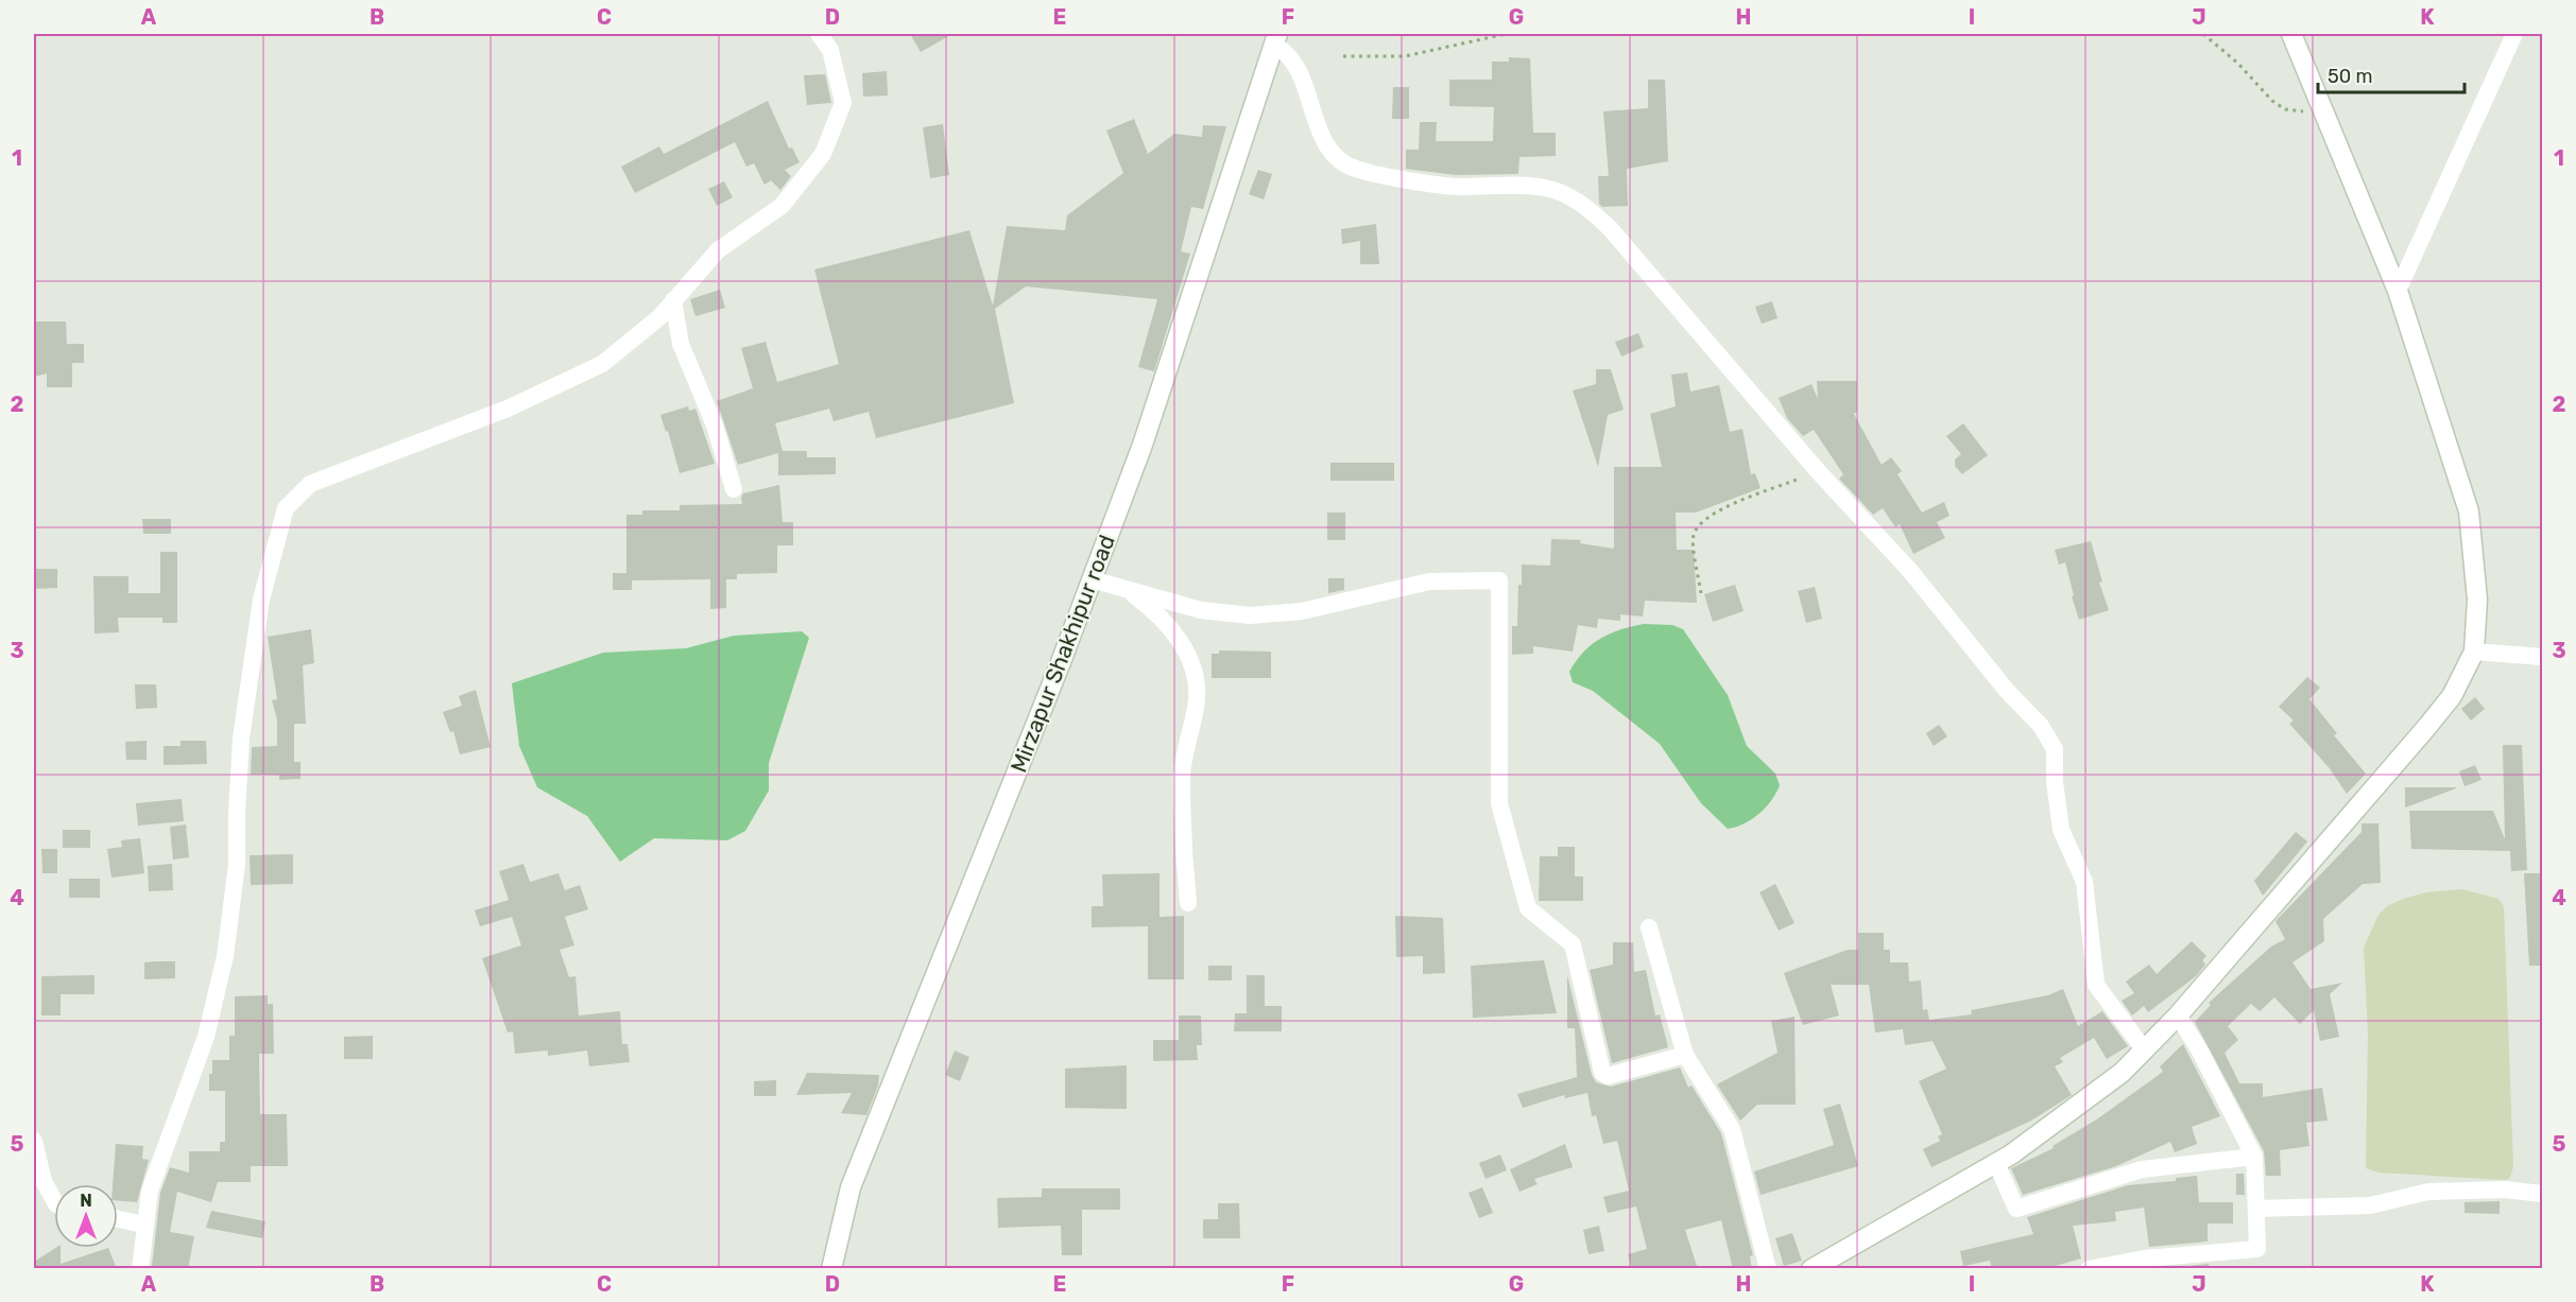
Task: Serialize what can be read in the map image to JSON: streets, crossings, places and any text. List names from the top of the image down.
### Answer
{
  "streets": {
    "street": ["Mirzapur Shakhipur road"]
  },
  "scale_bar": "50 m",
  "north": "top",
  "grid": {
    "columns": [
      "A",
      "B",
      "C",
      "D",
      "E",
      "F",
      "G",
      "H",
      "I",
      "J",
      "K"
    ],
    "rows": [
      "1",
      "2",
      "3",
      "4",
      "5"
    ]
  }
}
